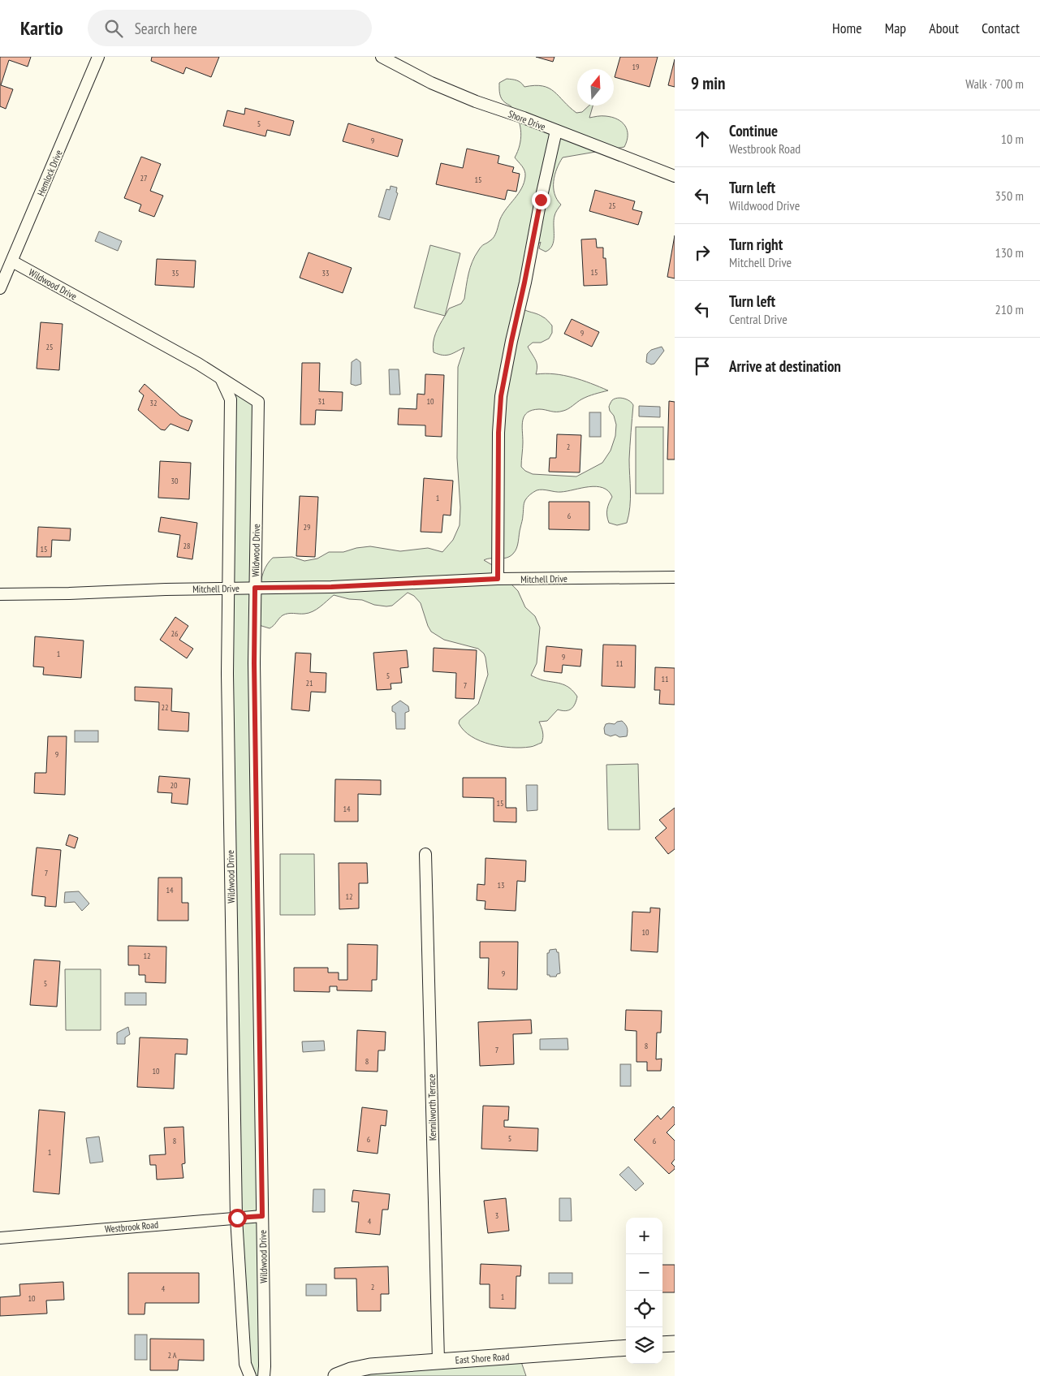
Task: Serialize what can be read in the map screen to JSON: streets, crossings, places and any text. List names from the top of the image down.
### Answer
{
  "streets": {
    "main road": ["East Shore Road"],
    "street": [
      "Shore Drive",
      "Hemlock Drive",
      "Wildwood Drive",
      "Mitchell Drive",
      "Kennilworth Terrace",
      "Westbrook Road"
    ]
  },
  "crossings": [
    ["Hemlock Drive", "Wildwood Drive"],
    ["Wildwood Drive", "Mitchell Drive"],
    ["Wildwood Drive", "Westbrook Road"],
    ["Kennilworth Terrace", "East Shore Road"]
  ],
  "house_numbers": [
    "19",
    "5",
    "9",
    "27",
    "15",
    "25",
    "15",
    "35",
    "33",
    "9",
    "25",
    "31",
    "10",
    "32",
    "2",
    "30",
    "1",
    "6",
    "29",
    "28",
    "15",
    "26",
    "1",
    "9",
    "11",
    "5",
    "11",
    "21",
    "7",
    "22",
    "9",
    "20",
    "15",
    "14",
    "7",
    "13",
    "14",
    "12",
    "10",
    "12",
    "9",
    "5",
    "8",
    "7",
    "8",
    "10",
    "5",
    "6",
    "8",
    "6",
    "1",
    "3",
    "4",
    "2",
    "4",
    "1",
    "10",
    "2 A"
  ],
  "north": "top",
  "page": {
    "header": "Kartio",
    "search": "Search here",
    "nav": [
      "Home",
      "Map",
      "About",
      "Contact"
    ],
    "heading": ["9 min", "Walk · 700 m"],
    "list": [
      ["Continue", "Westbrook Road", "10 m"],
      ["Turn left", "Wildwood Drive", "350 m"],
      ["Turn right", "Mitchell Drive", "130 m"],
      ["Turn left", "Central Drive", "210 m"],
      "Arrive at destination"
    ],
    "map_buttons": ["+", "−"]
  }
}
